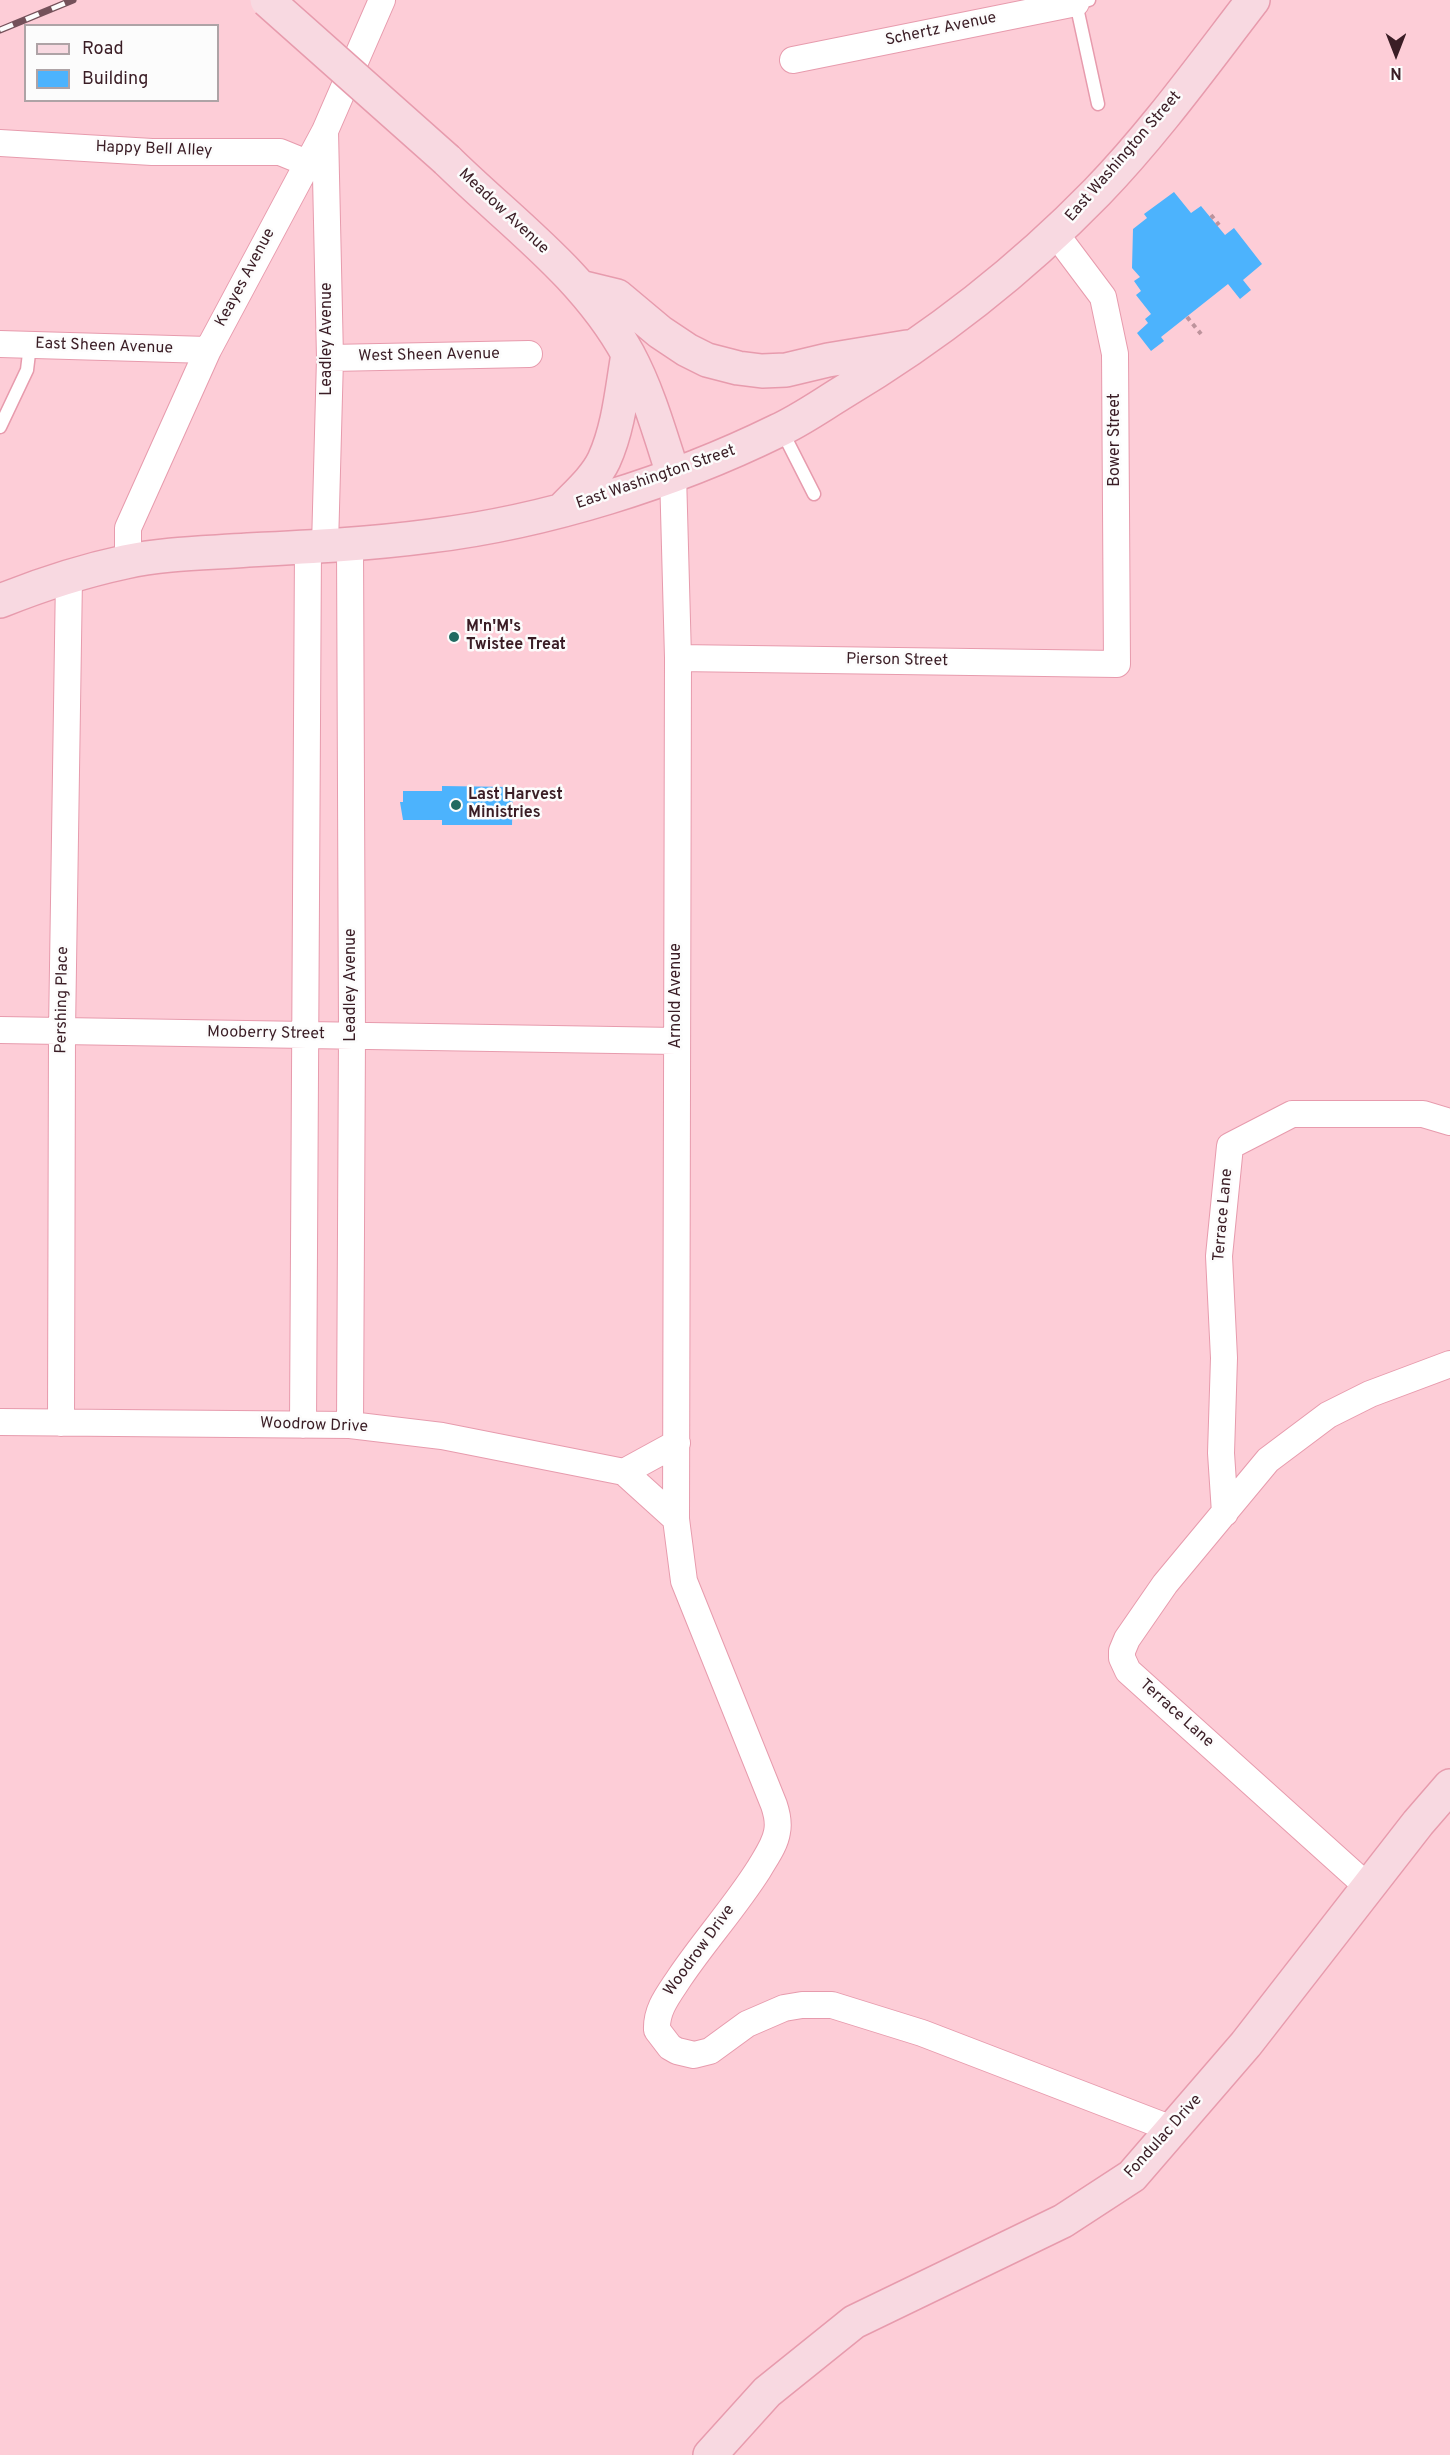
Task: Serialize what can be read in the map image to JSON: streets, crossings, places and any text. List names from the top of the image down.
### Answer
{
  "streets": {
    "main road": ["East Washington Street", "Meadow Avenue", "Fondulac Drive"],
    "street": [
      "Schertz Avenue",
      "Happy Bell Alley",
      "Keayes Avenue",
      "Leadley Avenue",
      "East Sheen Avenue",
      "West Sheen Avenue",
      "Bower Street",
      "Pierson Street",
      "Arnold Avenue",
      "Pershing Place",
      "Mooberry Street",
      "Terrace Lane",
      "Woodrow Drive"
    ]
  },
  "crossings": [
    ["Happy Bell Alley", "Keayes Avenue"],
    ["East Washington Street", "Meadow Avenue"],
    ["East Washington Street", "Keayes Avenue"],
    ["East Washington Street", "Leadley Avenue"],
    ["East Washington Street", "Bower Street"],
    ["East Washington Street", "Arnold Avenue"],
    ["East Washington Street", "Pershing Place"],
    ["Meadow Avenue", "Arnold Avenue"],
    ["Keayes Avenue", "Leadley Avenue"],
    ["Keayes Avenue", "East Sheen Avenue"],
    ["Leadley Avenue", "West Sheen Avenue"],
    ["Leadley Avenue", "Mooberry Street"],
    ["Leadley Avenue", "Woodrow Drive"],
    ["Bower Street", "Pierson Street"],
    ["Pierson Street", "Arnold Avenue"],
    ["Arnold Avenue", "Mooberry Street"],
    ["Arnold Avenue", "Woodrow Drive"],
    ["Pershing Place", "Mooberry Street"],
    ["Pershing Place", "Woodrow Drive"],
    ["Terrace Lane", "Fondulac Drive"],
    ["Woodrow Drive", "Fondulac Drive"]
  ],
  "places": ["M'n'M's Twistee Treat", "Last Harvest Ministries"],
  "legend": ["Road", "Building"],
  "north": "bottom"
}
